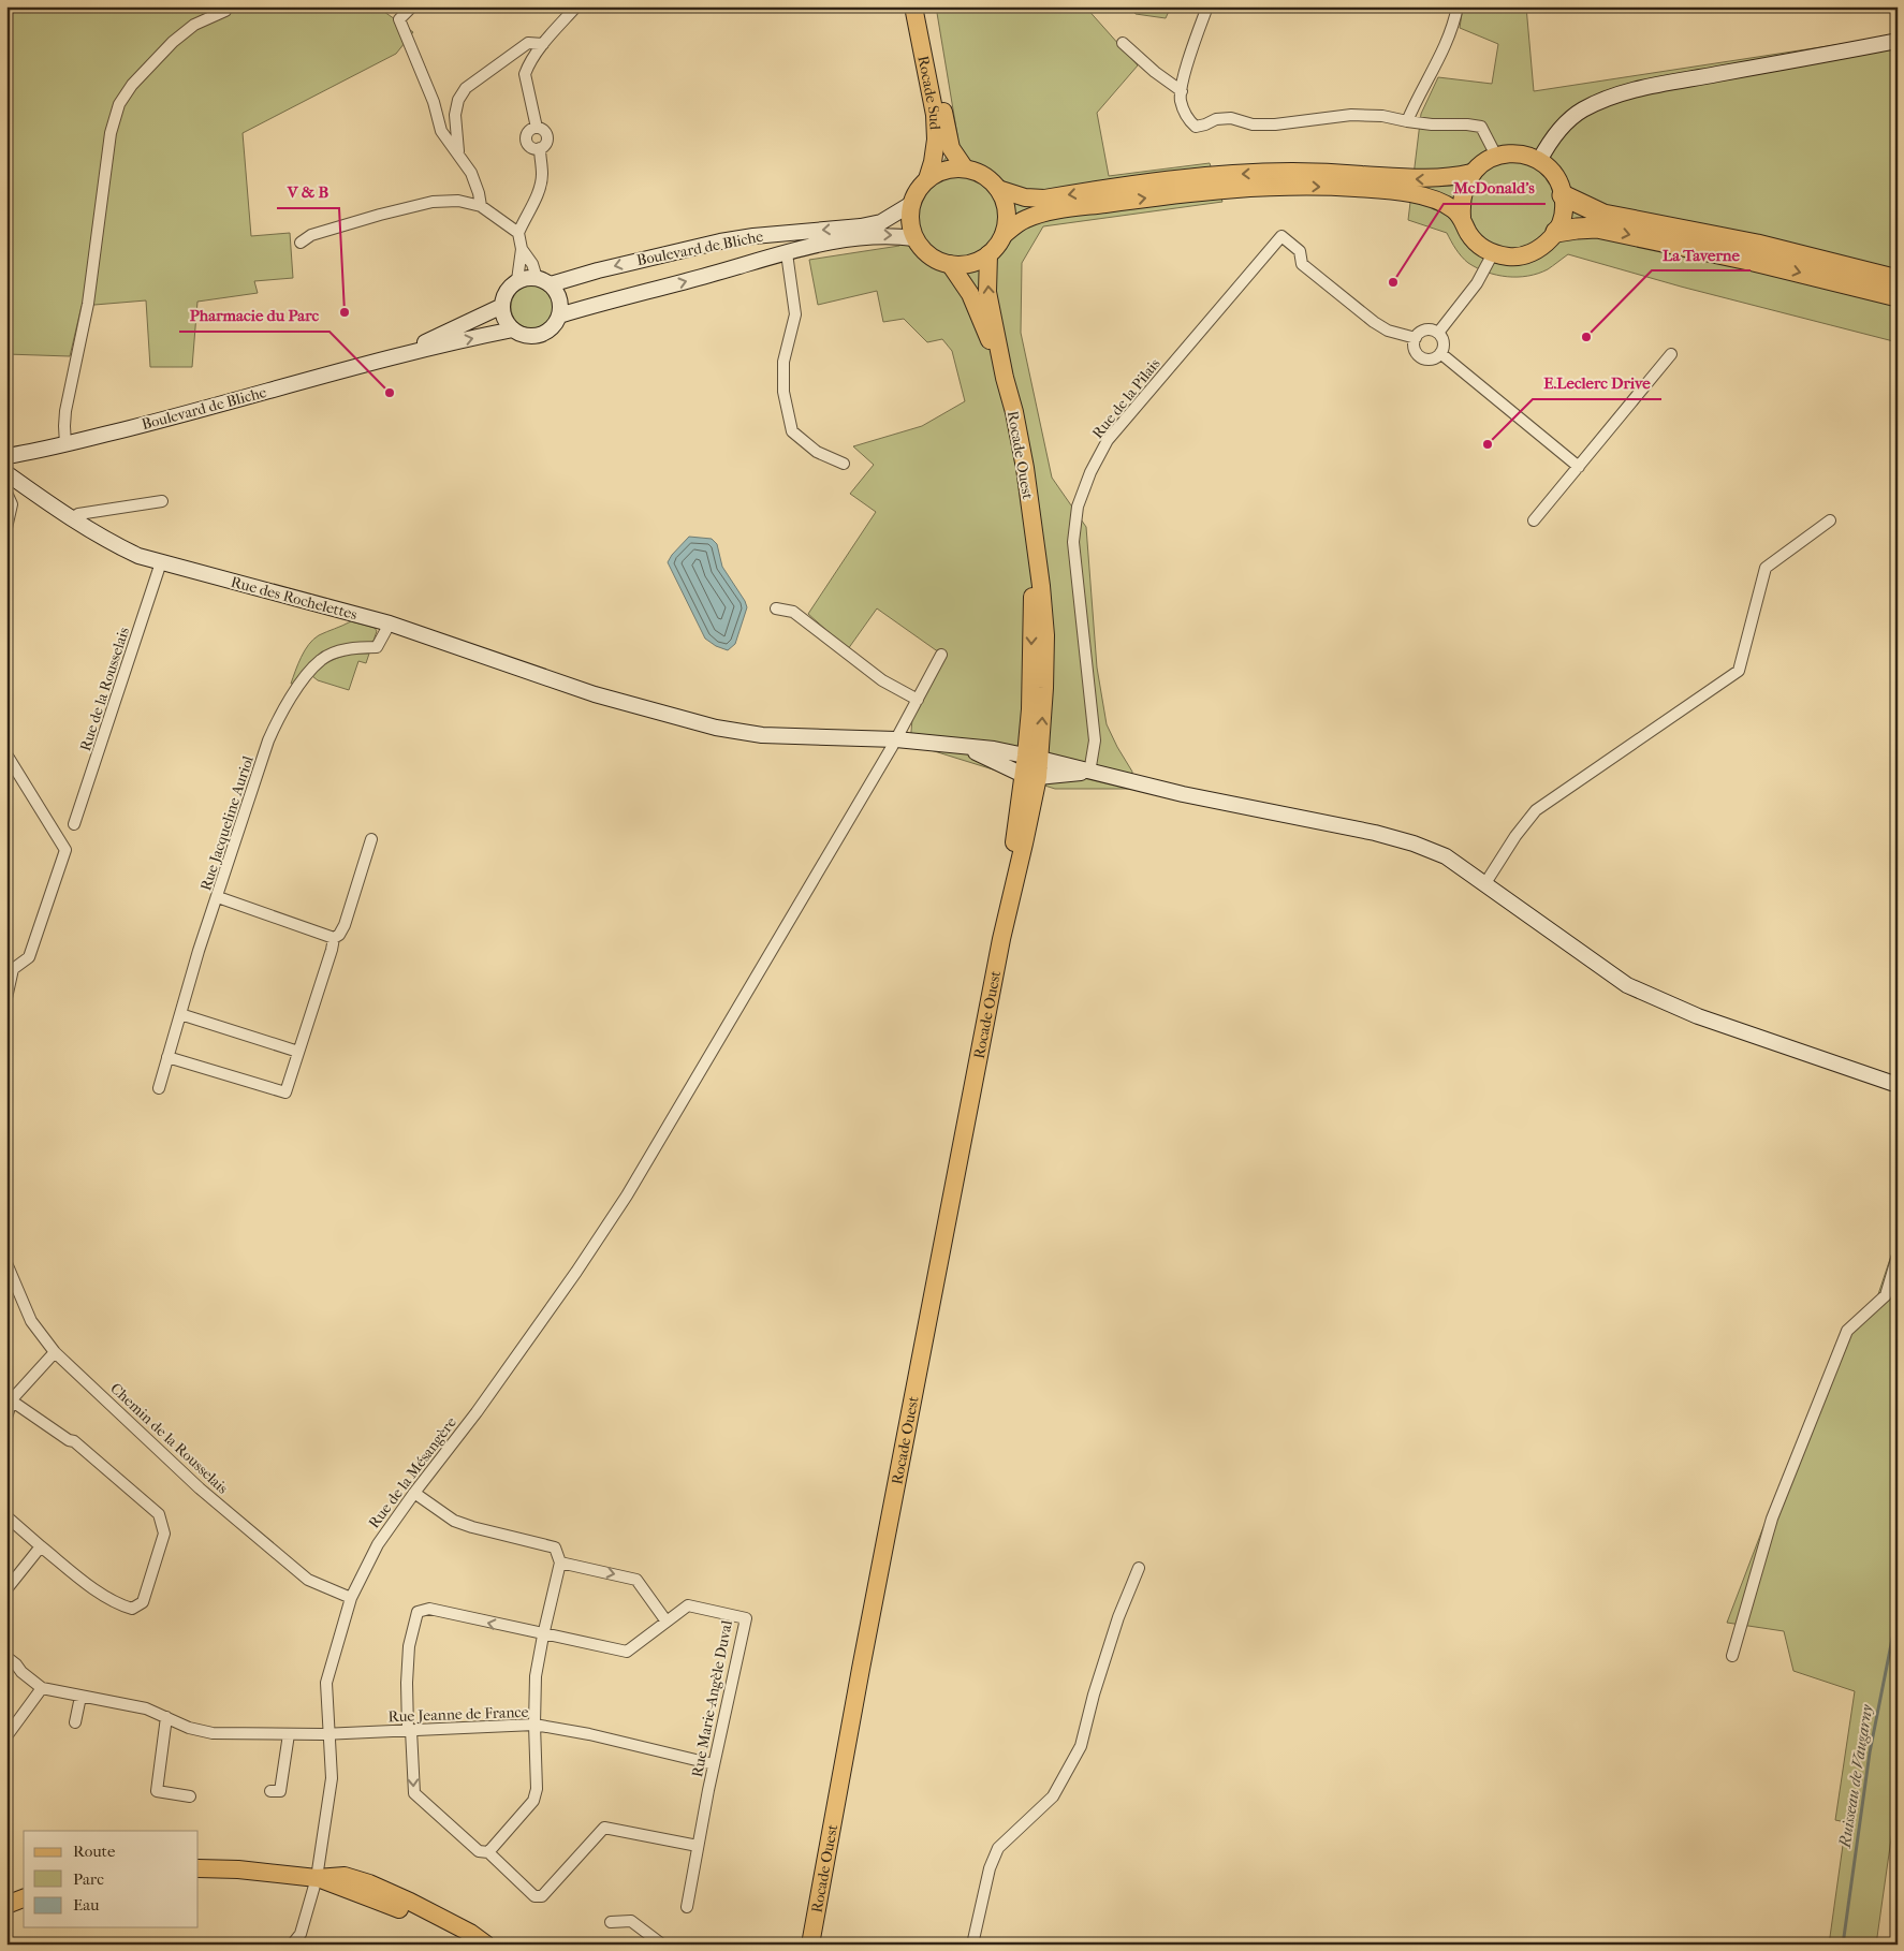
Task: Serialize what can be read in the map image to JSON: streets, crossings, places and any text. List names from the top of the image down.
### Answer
{
  "streets": {
    "main road": ["Rocade Sud", "Rocade Ouest"],
    "street": [
      "Boulevard de Bliche",
      "Rue de la Pilais",
      "Rue des Rochelettes",
      "Rue de la Rousselais",
      "Rue Jacqueline Auriol",
      "Chemin de la Rousselais",
      "Rue de la Mésangère",
      "Rue Marie-Angèle Duval",
      "Rue Jeanne de France"
    ]
  },
  "crossings": [
    ["Rocade Sud", "Boulevard de Bliche"],
    ["Rocade Sud", "Rocade Ouest"],
    ["Boulevard de Bliche", "Rocade Ouest"],
    ["Rue de la Pilais", "Rue des Rochelettes"],
    ["Rocade Ouest", "Rue des Rochelettes"],
    ["Rue des Rochelettes", "Rue de la Rousselais"],
    ["Rue des Rochelettes", "Rue Jacqueline Auriol"],
    ["Rue des Rochelettes", "Rue de la Mésangère"],
    ["Chemin de la Rousselais", "Rue de la Mésangère"],
    ["Rue de la Mésangère", "Rue Jeanne de France"],
    ["Rue Marie-Angèle Duval", "Rue Jeanne de France"]
  ],
  "water": ["Ruisseau de Vaugarny"],
  "places": [
    "McDonald's",
    "V & B",
    "La Taverne",
    "Pharmacie du Parc",
    "E.Leclerc Drive"
  ],
  "legend": ["Route", "Parc", "Eau"]
}
